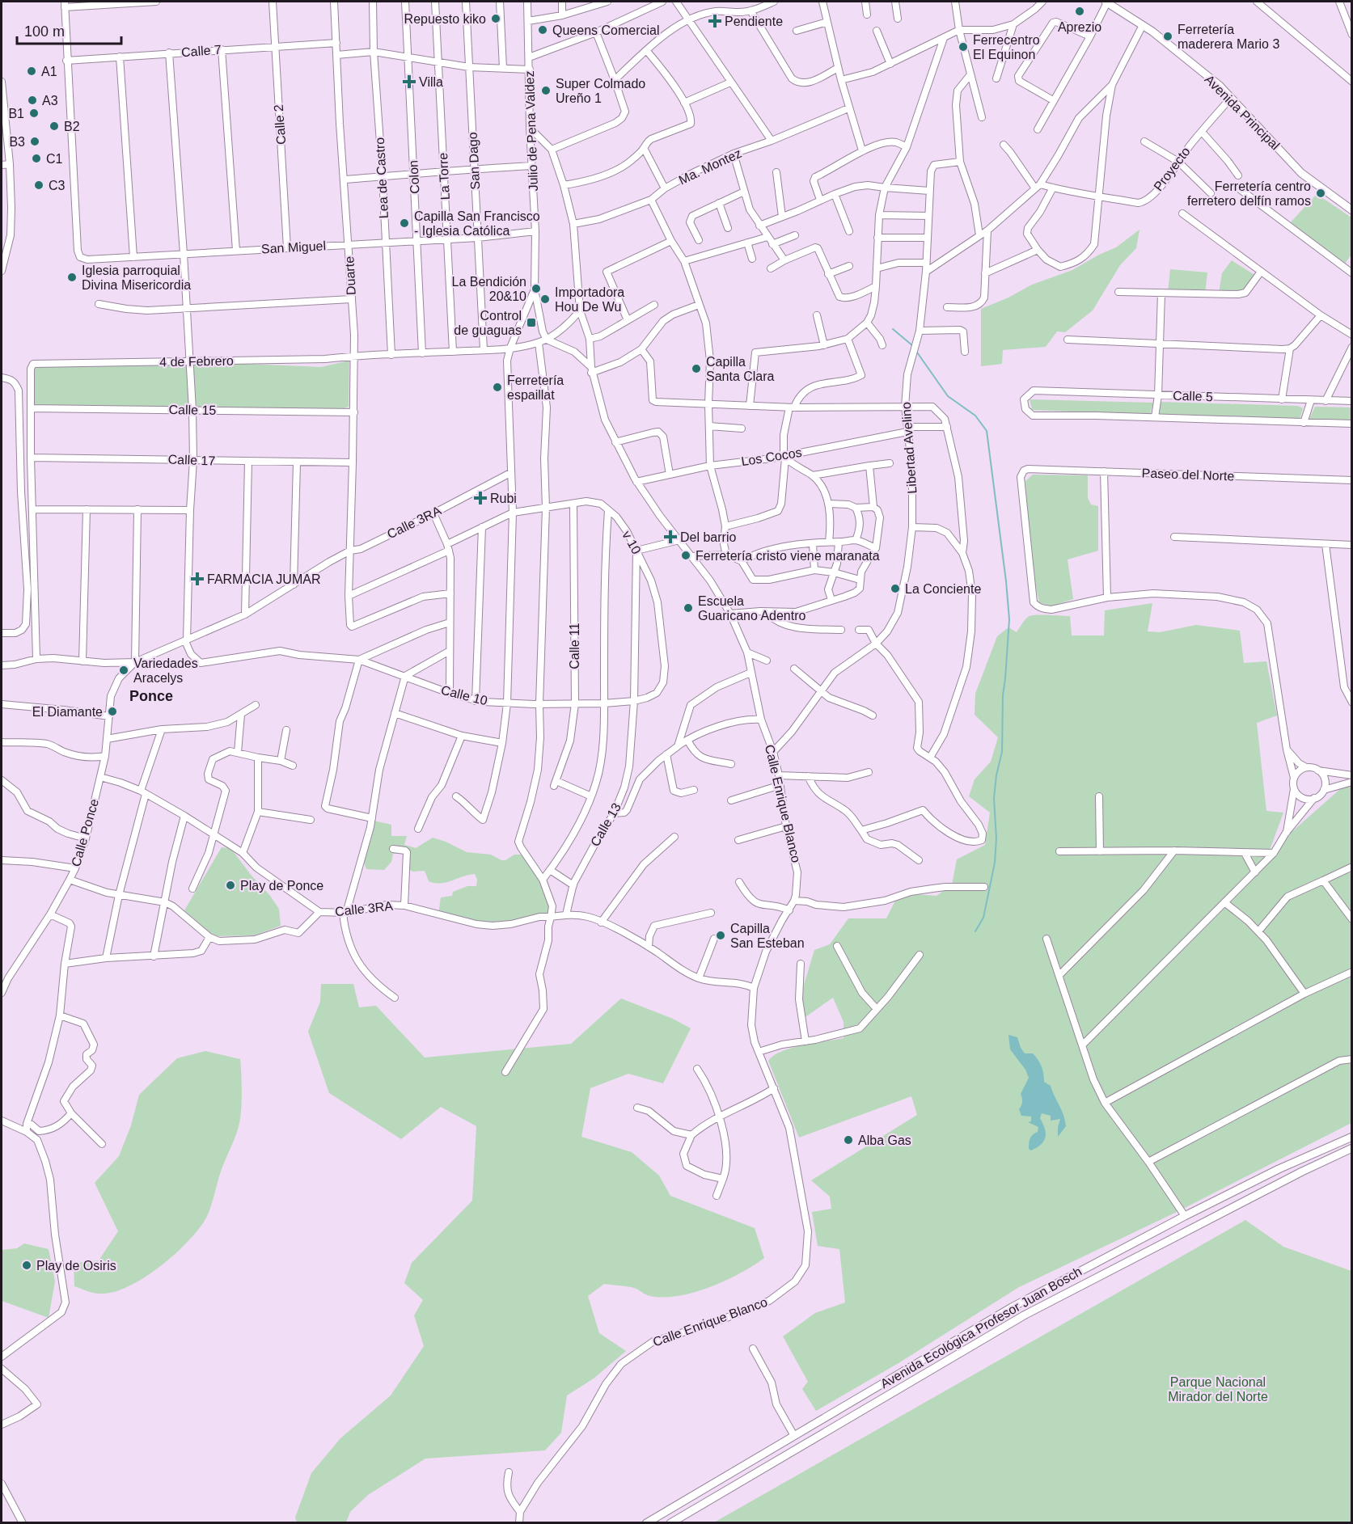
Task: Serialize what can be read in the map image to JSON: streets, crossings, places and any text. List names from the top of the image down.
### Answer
{
  "streets": {
    "street": [
      "Calle 7",
      "Avenida Principal",
      "Calle 2",
      "Julio de Pena Valdez",
      "San Dago",
      "Ma. Montez",
      "Proyecto",
      "La Torre",
      "Colon",
      "Lea de Castro",
      "San Miguel",
      "Duarte",
      "4 de Febrero",
      "Calle 5",
      "Calle 15",
      "Libertad Avelino",
      "Los Cocos",
      "Calle 17",
      "Paseo del Norte",
      "Calle 3RA",
      "v 10",
      "Calle 11",
      "Calle 10",
      "Calle Enrique Blanco",
      "Calle 13",
      "Calle Ponce",
      "Avenida Ecológica Profesor Juan Bosch"
    ]
  },
  "crossings": [
    ["Calle 7", "Calle 2"],
    ["Calle 7", "San Miguel"],
    ["Calle 7", "Duarte"],
    ["Avenida Principal", "Proyecto"],
    ["Calle 2", "San Miguel"],
    ["Julio de Pena Valdez", "San Miguel"],
    ["Julio de Pena Valdez", "4 de Febrero"],
    ["Julio de Pena Valdez", "Calle 3RA"],
    ["Julio de Pena Valdez", "v 10"],
    ["Julio de Pena Valdez", "Calle 10"],
    ["San Dago", "San Miguel"],
    ["San Dago", "4 de Febrero"],
    ["Ma. Montez", "Calle Enrique Blanco"],
    ["La Torre", "San Miguel"],
    ["La Torre", "4 de Febrero"],
    ["Colon", "San Miguel"],
    ["Colon", "4 de Febrero"],
    ["Lea de Castro", "San Miguel"],
    ["Lea de Castro", "4 de Febrero"],
    ["San Miguel", "Duarte"],
    ["Duarte", "4 de Febrero"],
    ["Duarte", "Calle 15"],
    ["Duarte", "Calle 17"],
    ["Duarte", "Calle 3RA"],
    ["Duarte", "v 10"],
    ["4 de Febrero", "Calle 15"],
    ["4 de Febrero", "Calle Enrique Blanco"],
    ["Libertad Avelino", "Los Cocos"],
    ["Libertad Avelino", "Calle Enrique Blanco"],
    ["Los Cocos", "Calle Enrique Blanco"],
    ["Calle 3RA", "Calle Enrique Blanco"],
    ["Calle 3RA", "Calle 13"],
    ["Calle 3RA", "Calle Ponce"],
    ["v 10", "Calle 11"],
    ["v 10", "Calle 10"],
    ["v 10", "Calle 13"],
    ["Calle 11", "Calle 10"]
  ],
  "districts": ["Ponce"],
  "parks": ["Parque Nacional Mirador del Norte"],
  "places": {
    "other": [
      "Aprezio",
      "Repuesto kiko",
      "Queens Comercial",
      "Ferretería maderera Mario 3",
      "Ferrecentro El Equinon",
      "A1",
      "Super Colmado Ureño 1",
      "A3",
      "B1",
      "B2",
      "B3",
      "C1",
      "C3",
      "Ferretería centro ferretero delfín ramos",
      "Capilla San Francisco - Iglesia Católica",
      "Iglesia parroquial Divina Misericordia",
      "La Bendición 20&10",
      "Importadora Hou De Wu",
      "Capilla Santa Clara",
      "Ferretería espaillat",
      "Ferretería cristo viene maranata",
      "La Conciente",
      "Escuela Guaricano Adentro",
      "Variedades Aracelys",
      "El Diamante",
      "Play de Ponce",
      "Capilla San Esteban",
      "Alba Gas",
      "Play de Osiris"
    ],
    "health": [
      "Pendiente",
      "Villa",
      "Rubi",
      "Del barrio",
      "FARMACIA JUMAR"
    ],
    "transit": ["Control de guaguas"]
  },
  "scale_bar": "100 m"
}
